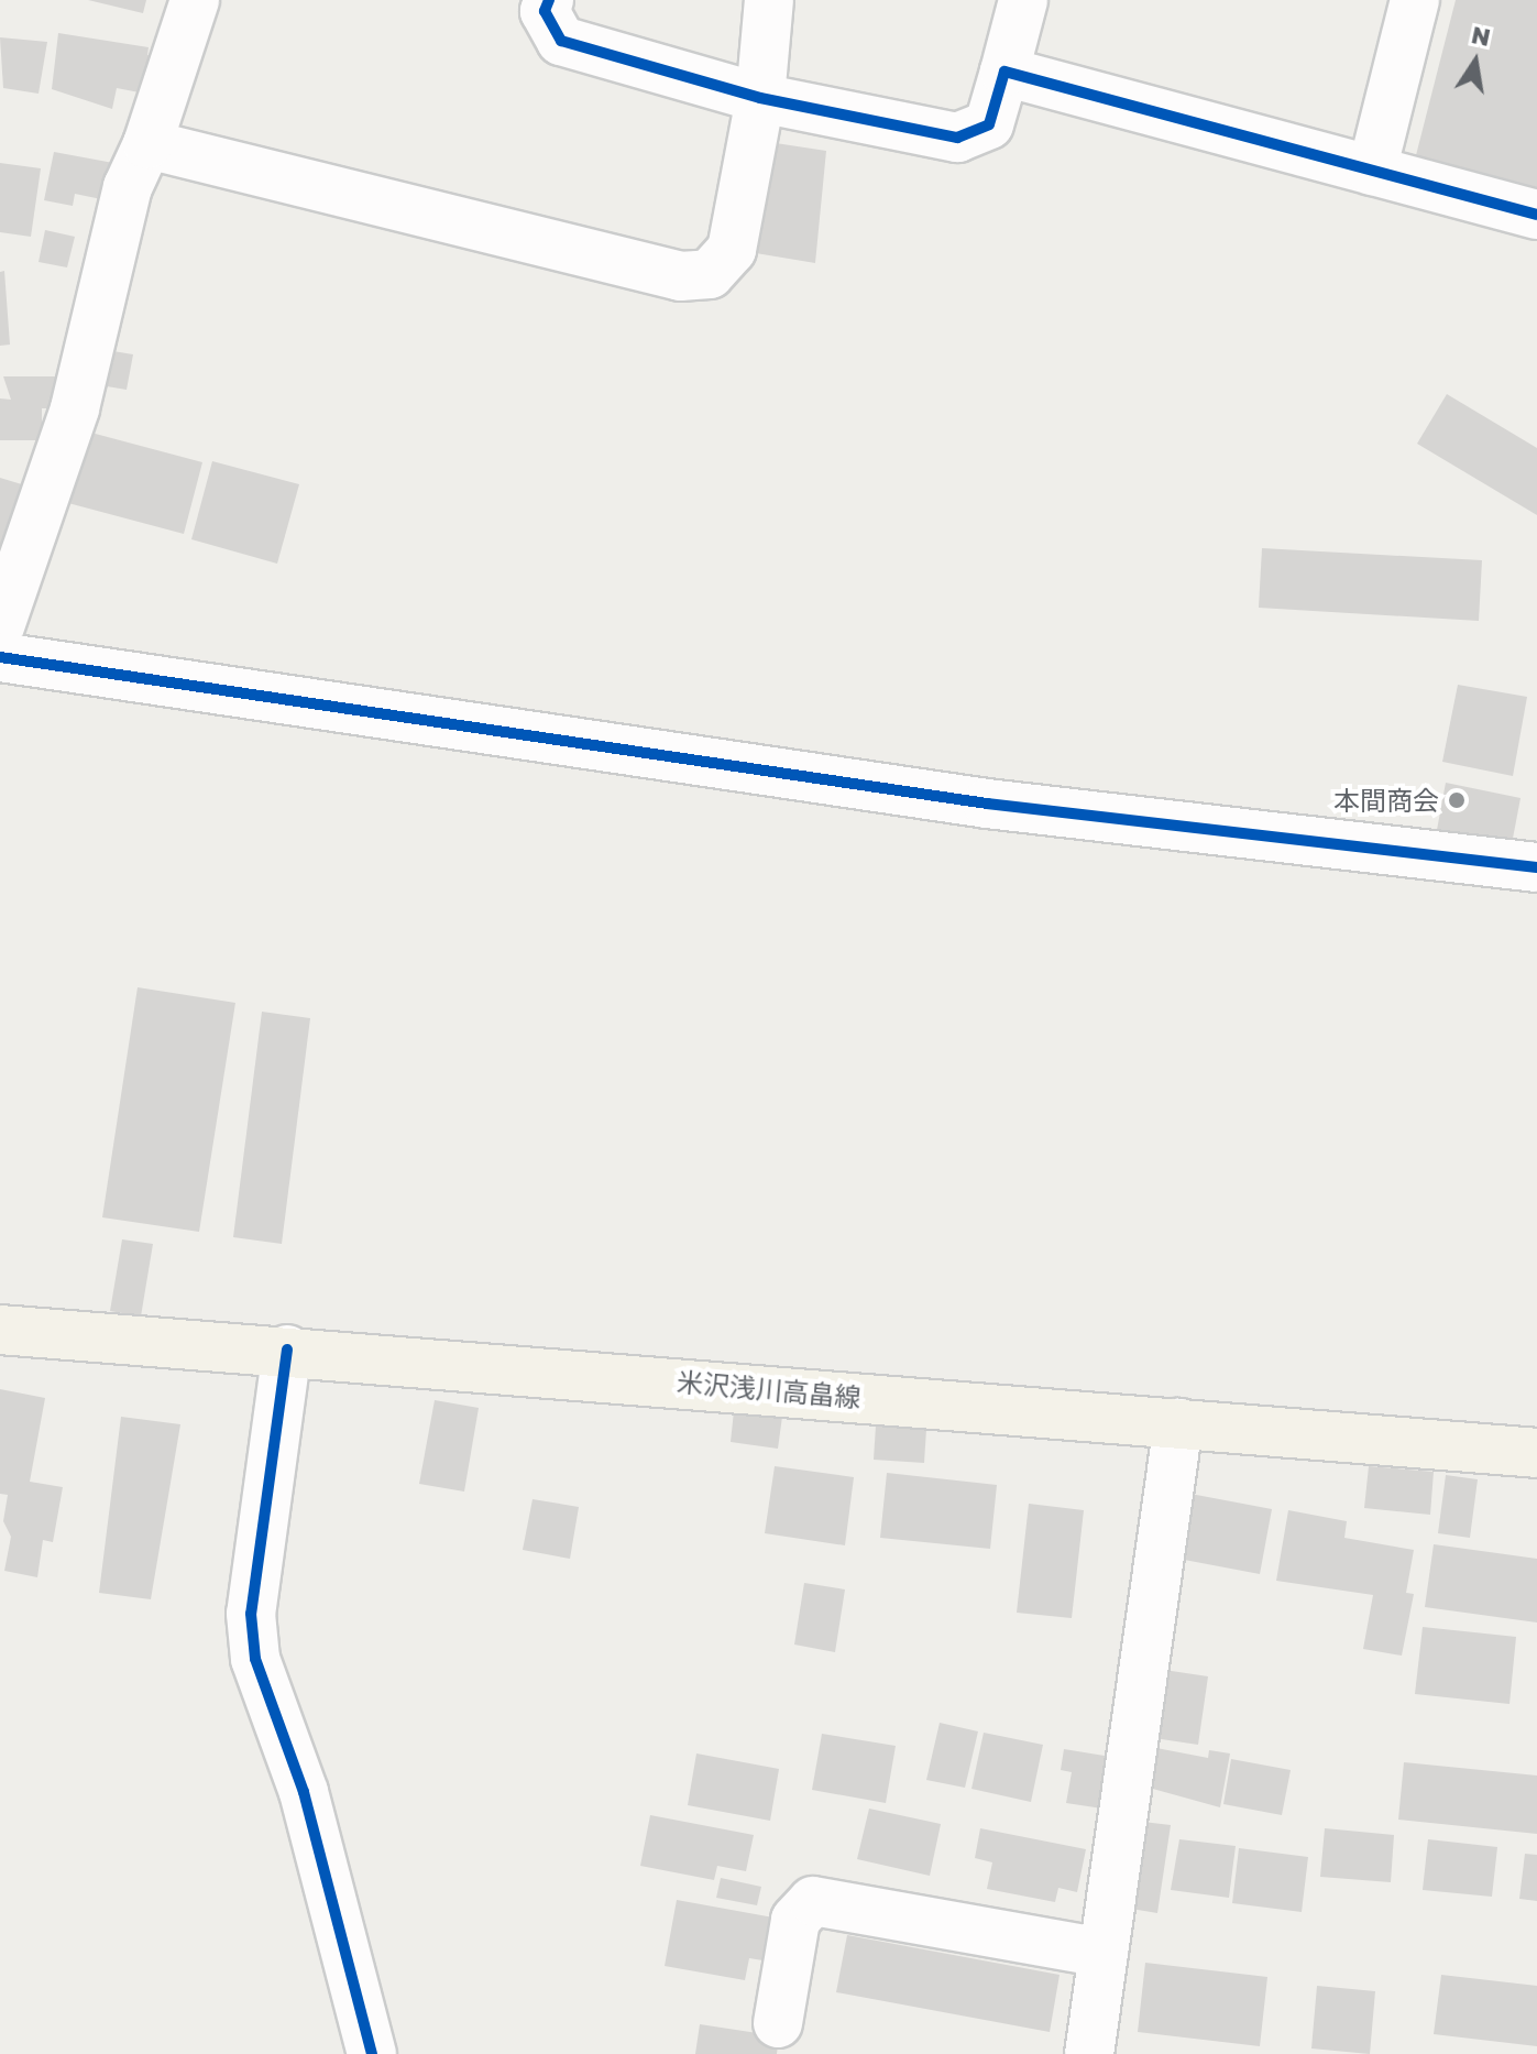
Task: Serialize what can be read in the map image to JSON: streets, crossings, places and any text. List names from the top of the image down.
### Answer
{
  "streets": {
    "main road": ["米沢浅川高畠線"]
  },
  "places": ["本間商会"],
  "north": "top"
}
